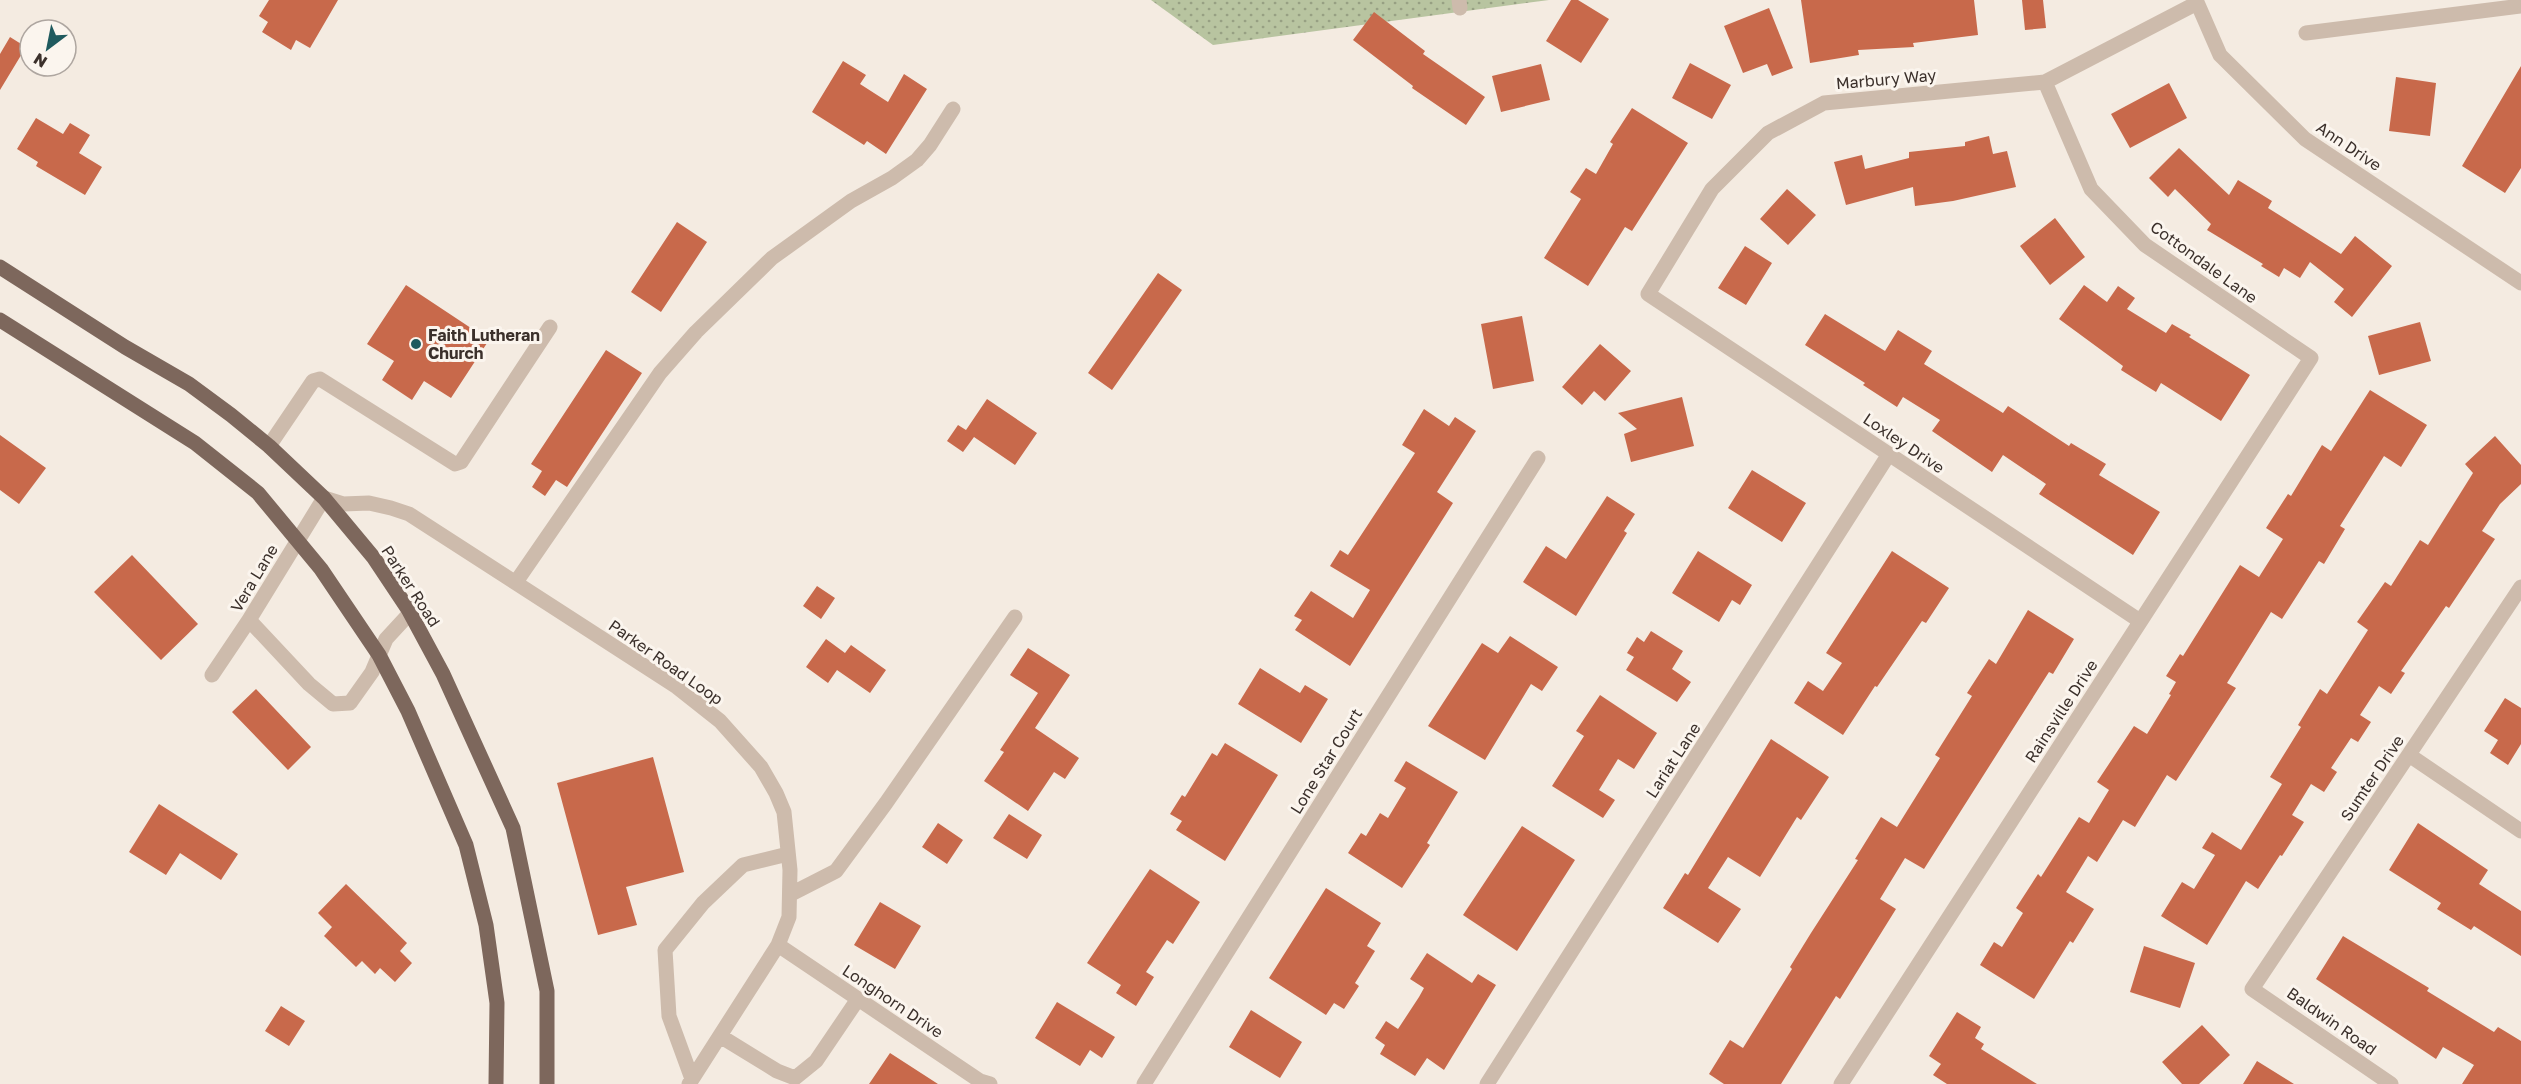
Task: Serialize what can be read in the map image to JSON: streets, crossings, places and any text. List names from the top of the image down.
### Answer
{
  "streets": {
    "main road": ["Parker Road"],
    "street": [
      "Marbury Way",
      "Ann Drive",
      "Cottondale Lane",
      "Loxley Drive",
      "Vera Lane",
      "Parker Road Loop",
      "Rainsville Drive",
      "Lariat Lane",
      "Lone Star Court",
      "Sumter Drive",
      "Longhorn Drive",
      "Baldwin Road"
    ]
  },
  "crossings": [
    ["Marbury Way", "Ann Drive"],
    ["Marbury Way", "Cottondale Lane"],
    ["Marbury Way", "Loxley Drive"],
    ["Cottondale Lane", "Rainsville Drive"],
    ["Loxley Drive", "Rainsville Drive"],
    ["Loxley Drive", "Lariat Lane"],
    ["Vera Lane", "Parker Road"],
    ["Vera Lane", "Parker Road Loop"],
    ["Parker Road", "Parker Road Loop"],
    ["Parker Road Loop", "Longhorn Drive"],
    ["Sumter Drive", "Baldwin Road"]
  ],
  "places": ["Faith Lutheran Church"],
  "north": "bottom left"
}
